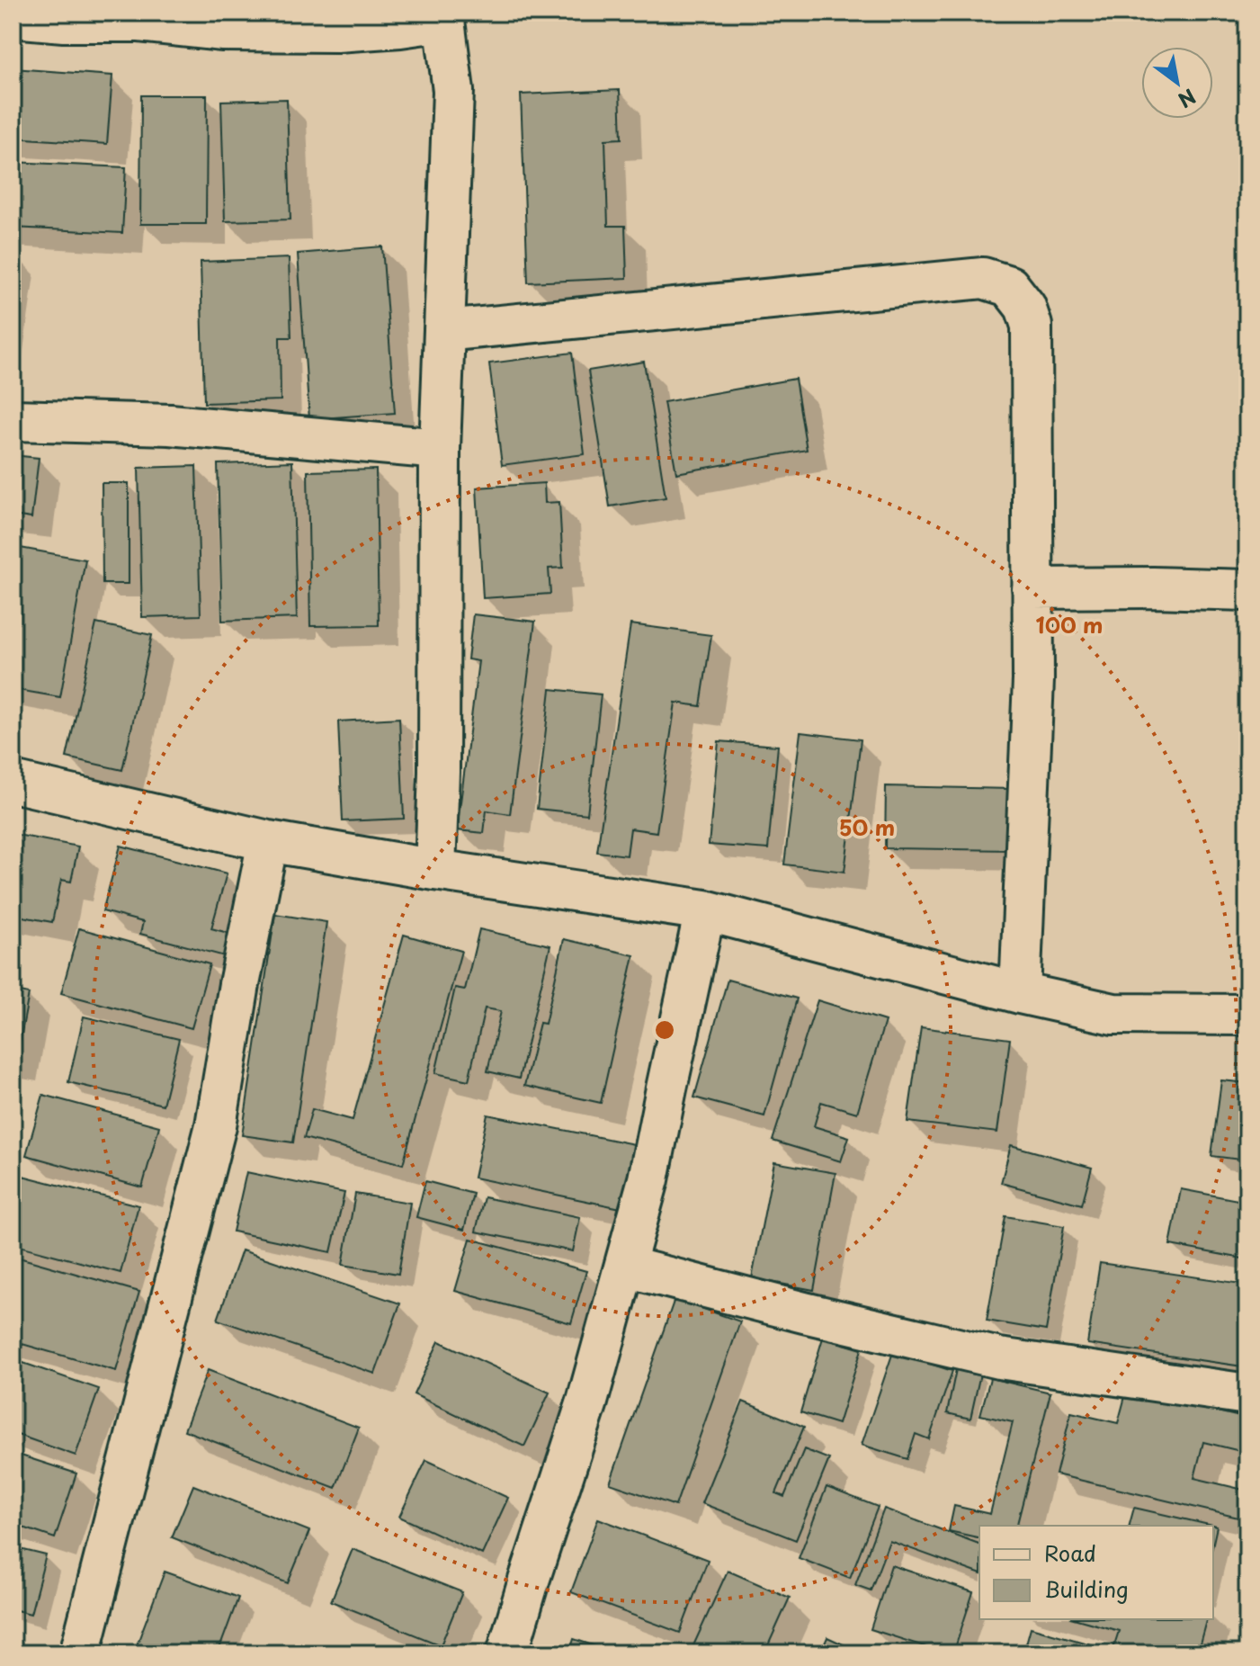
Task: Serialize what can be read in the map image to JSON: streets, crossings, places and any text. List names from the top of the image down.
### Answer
{
  "legend": ["Road", "Building"],
  "north": "bottom right",
  "rings": ["100 m", "50 m"]
}
